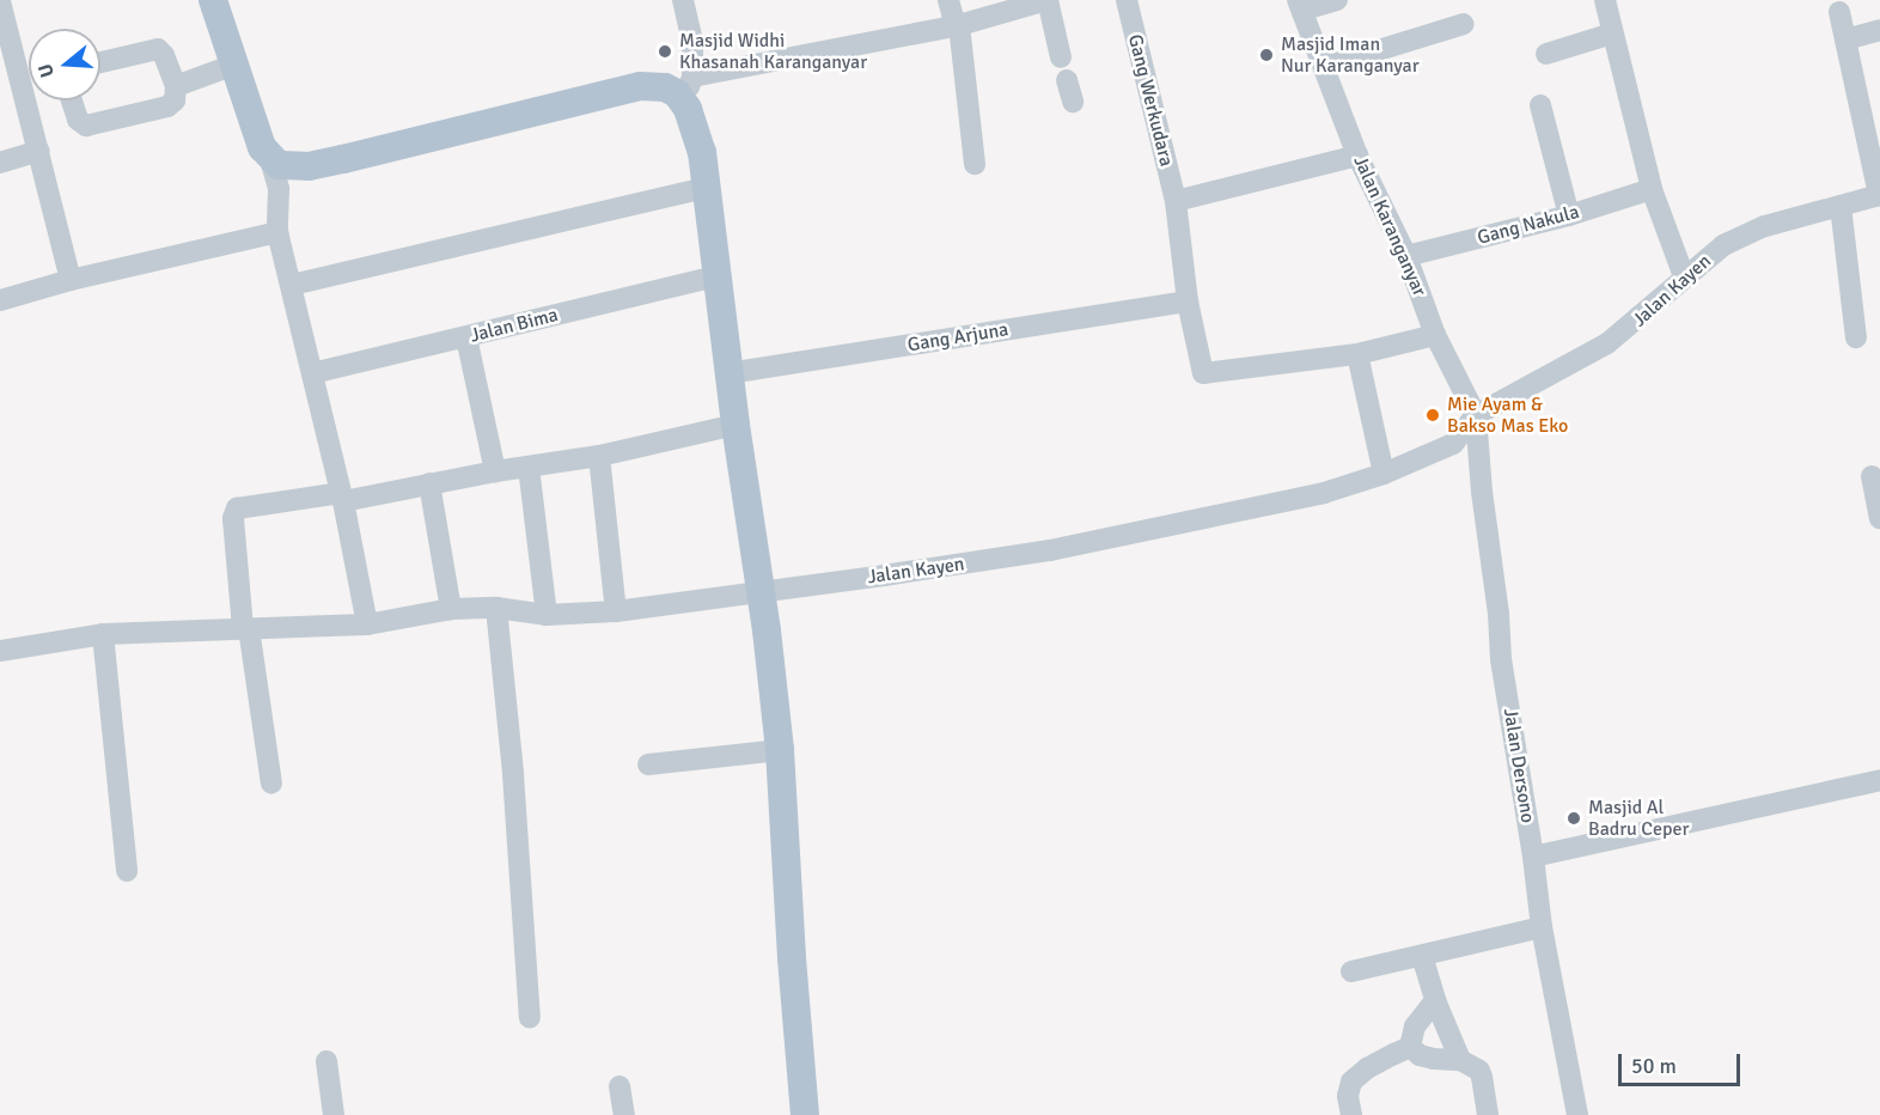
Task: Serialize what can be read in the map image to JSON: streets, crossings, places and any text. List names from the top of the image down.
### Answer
{
  "streets": {
    "street": [
      "Gang Werkudara",
      "Gang Nakula",
      "Jalan Karanganyar",
      "Jalan Kayen",
      "Jalan Bima",
      "Gang Arjuna",
      "Jalan Dersono"
    ]
  },
  "crossings": [
    ["Gang Nakula", "Jalan Karanganyar"],
    ["Jalan Karanganyar", "Jalan Kayen"],
    ["Jalan Karanganyar", "Jalan Dersono"],
    ["Jalan Kayen", "Jalan Dersono"]
  ],
  "places": [
    "Masjid Widhi Khasanah Karanganyar",
    "Masjid Iman Nur Karanganyar",
    "Mie Ayam & Bakso Mas Eko",
    "Masjid Al Badru Ceper"
  ],
  "scale_bar": "50 m",
  "north": "left"
}
